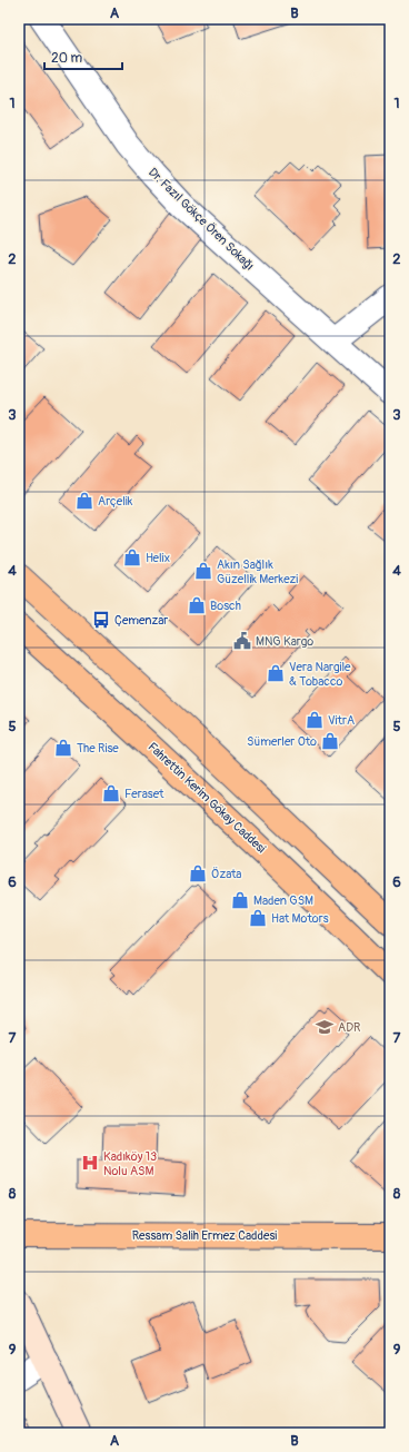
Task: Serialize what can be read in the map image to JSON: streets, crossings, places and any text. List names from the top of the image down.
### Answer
{
  "streets": {
    "main road": ["Fahrettin Kerim Gökay Caddesi", "Ressam Salih Ermez Caddesi"],
    "street": ["Dr. Fazıl Gökçe Ören Sokağı"]
  },
  "places": {
    "shop": [
      "Arçelik",
      "Helix",
      "Akın Sağlık Güzellik Merkezi",
      "Bosch",
      "Vera Nargile & Tobacco",
      "VitrA",
      "Sümerler Oto",
      "The Rise",
      "Feraset",
      "Özata",
      "Maden GSM",
      "Hat Motors"
    ],
    "bus stop": ["Çemenzar"],
    "public building": ["MNG Kargo"],
    "school or university": ["ADR"],
    "hospital": ["Kadıköy 13 Nolu ASM"]
  },
  "scale_bar": "20 m",
  "grid": {
    "columns": ["A", "B"],
    "rows": [
      "1",
      "2",
      "3",
      "4",
      "5",
      "6",
      "7",
      "8",
      "9"
    ]
  }
}
